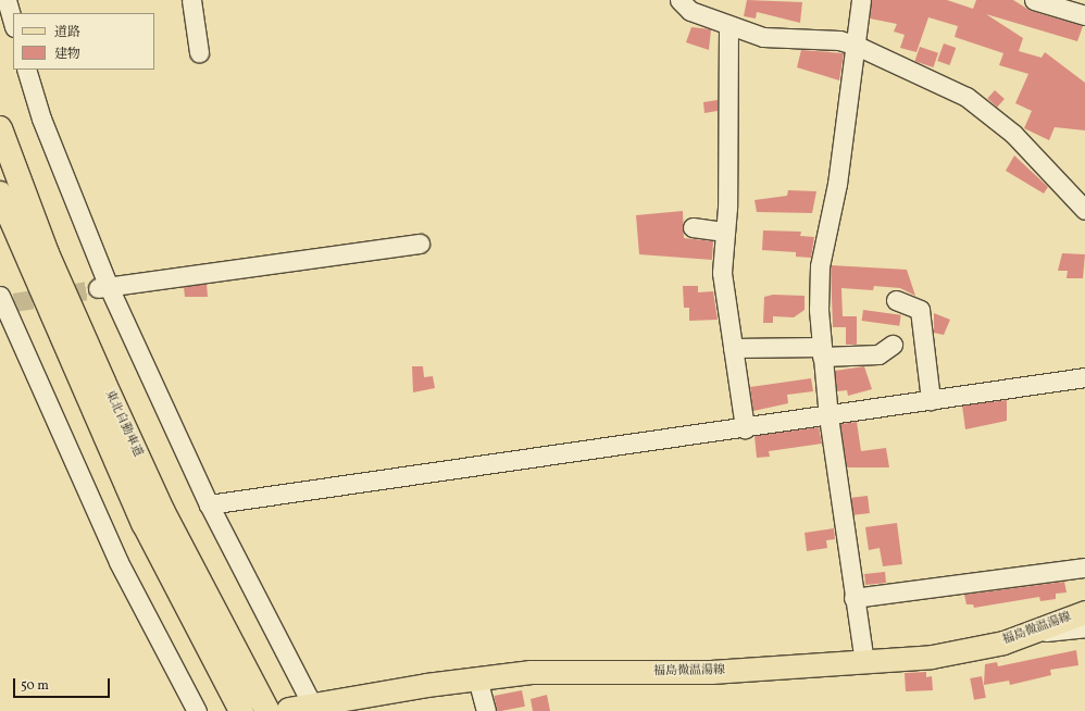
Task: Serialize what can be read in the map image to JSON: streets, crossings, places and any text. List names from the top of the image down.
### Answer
{
  "streets": {
    "highway": ["東北自動車道"],
    "main road": ["福島微温湯線"]
  },
  "crossings": [
    ["東北自動車道", "福島微温湯線"]
  ],
  "legend": ["道路", "建物"],
  "scale_bar": "50 m"
}
